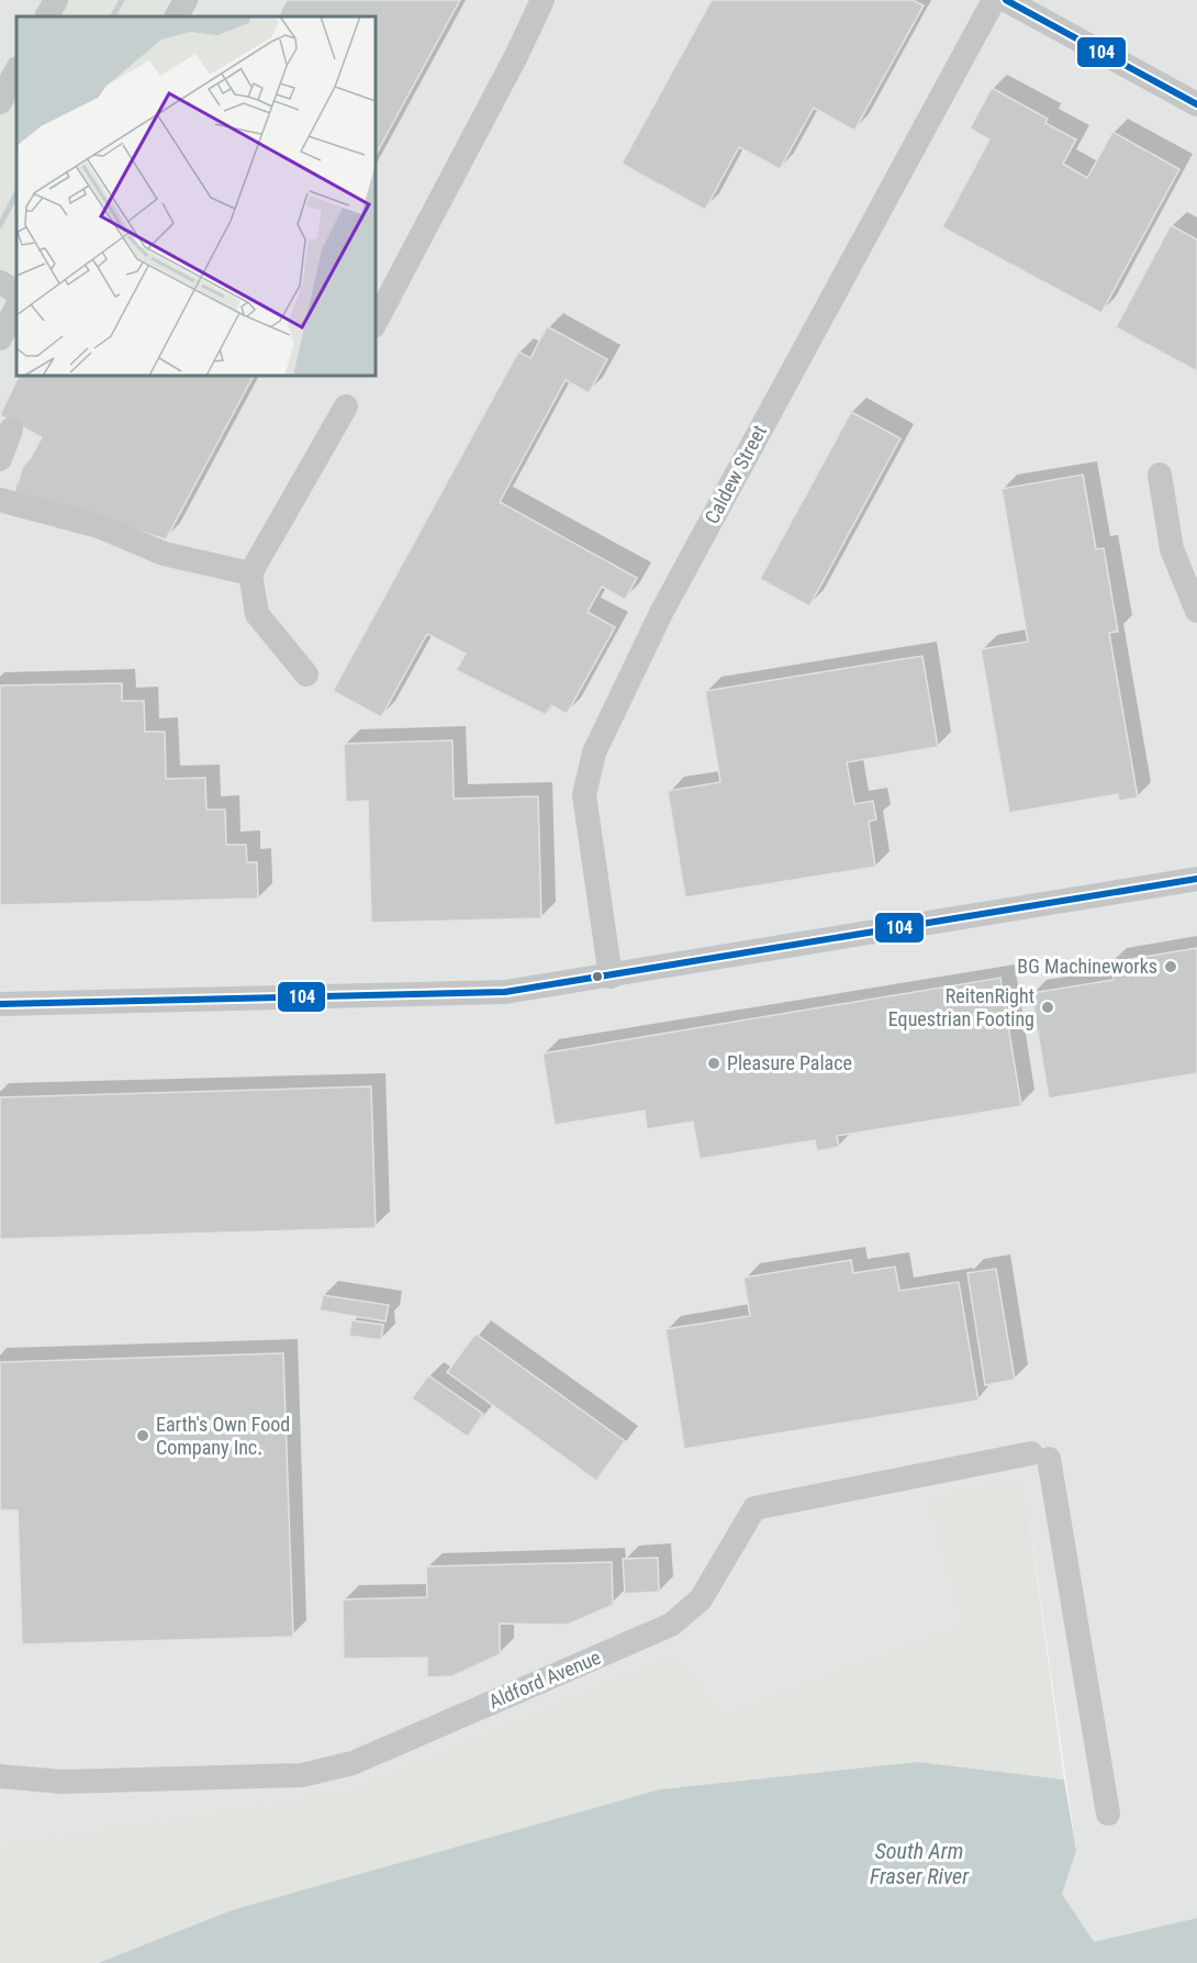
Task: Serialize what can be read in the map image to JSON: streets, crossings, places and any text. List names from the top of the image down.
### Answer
{
  "streets": {
    "street": ["Caldew Street", "Aldford Avenue"]
  },
  "water": ["South Arm Fraser River"],
  "places": [
    "BG Machineworks",
    "ReitenRight Equestrian Footing",
    "Pleasure Palace",
    "Earth's Own Food Company Inc."
  ],
  "lines": ["transit line 104"]
}
